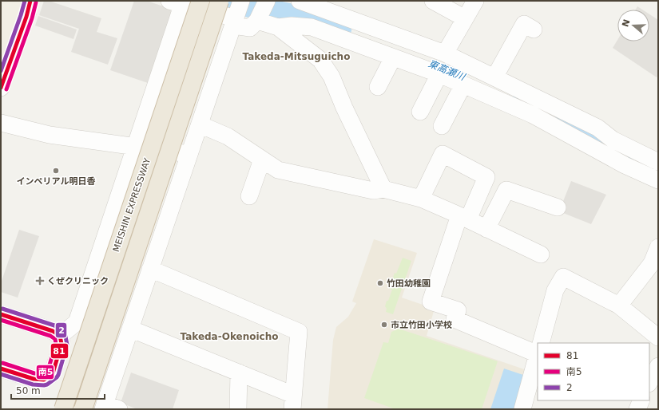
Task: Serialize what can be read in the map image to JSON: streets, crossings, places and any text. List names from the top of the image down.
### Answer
{
  "streets": {
    "highway": ["MEISHIN EXPRESSWAY"]
  },
  "districts": ["Takeda-Mitsuguicho", "Takeda-Okenoicho"],
  "water": ["東高瀬川"],
  "places": {
    "other": ["インペリアル明日香", "竹田幼稚園", "市立竹田小学校"],
    "health": ["くぜクリニック"]
  },
  "lines": ["transit line 81", "transit line 2", "transit line 南5"],
  "legend": ["81", "南5", "2"],
  "scale_bar": "50 m",
  "north": "left"
}
